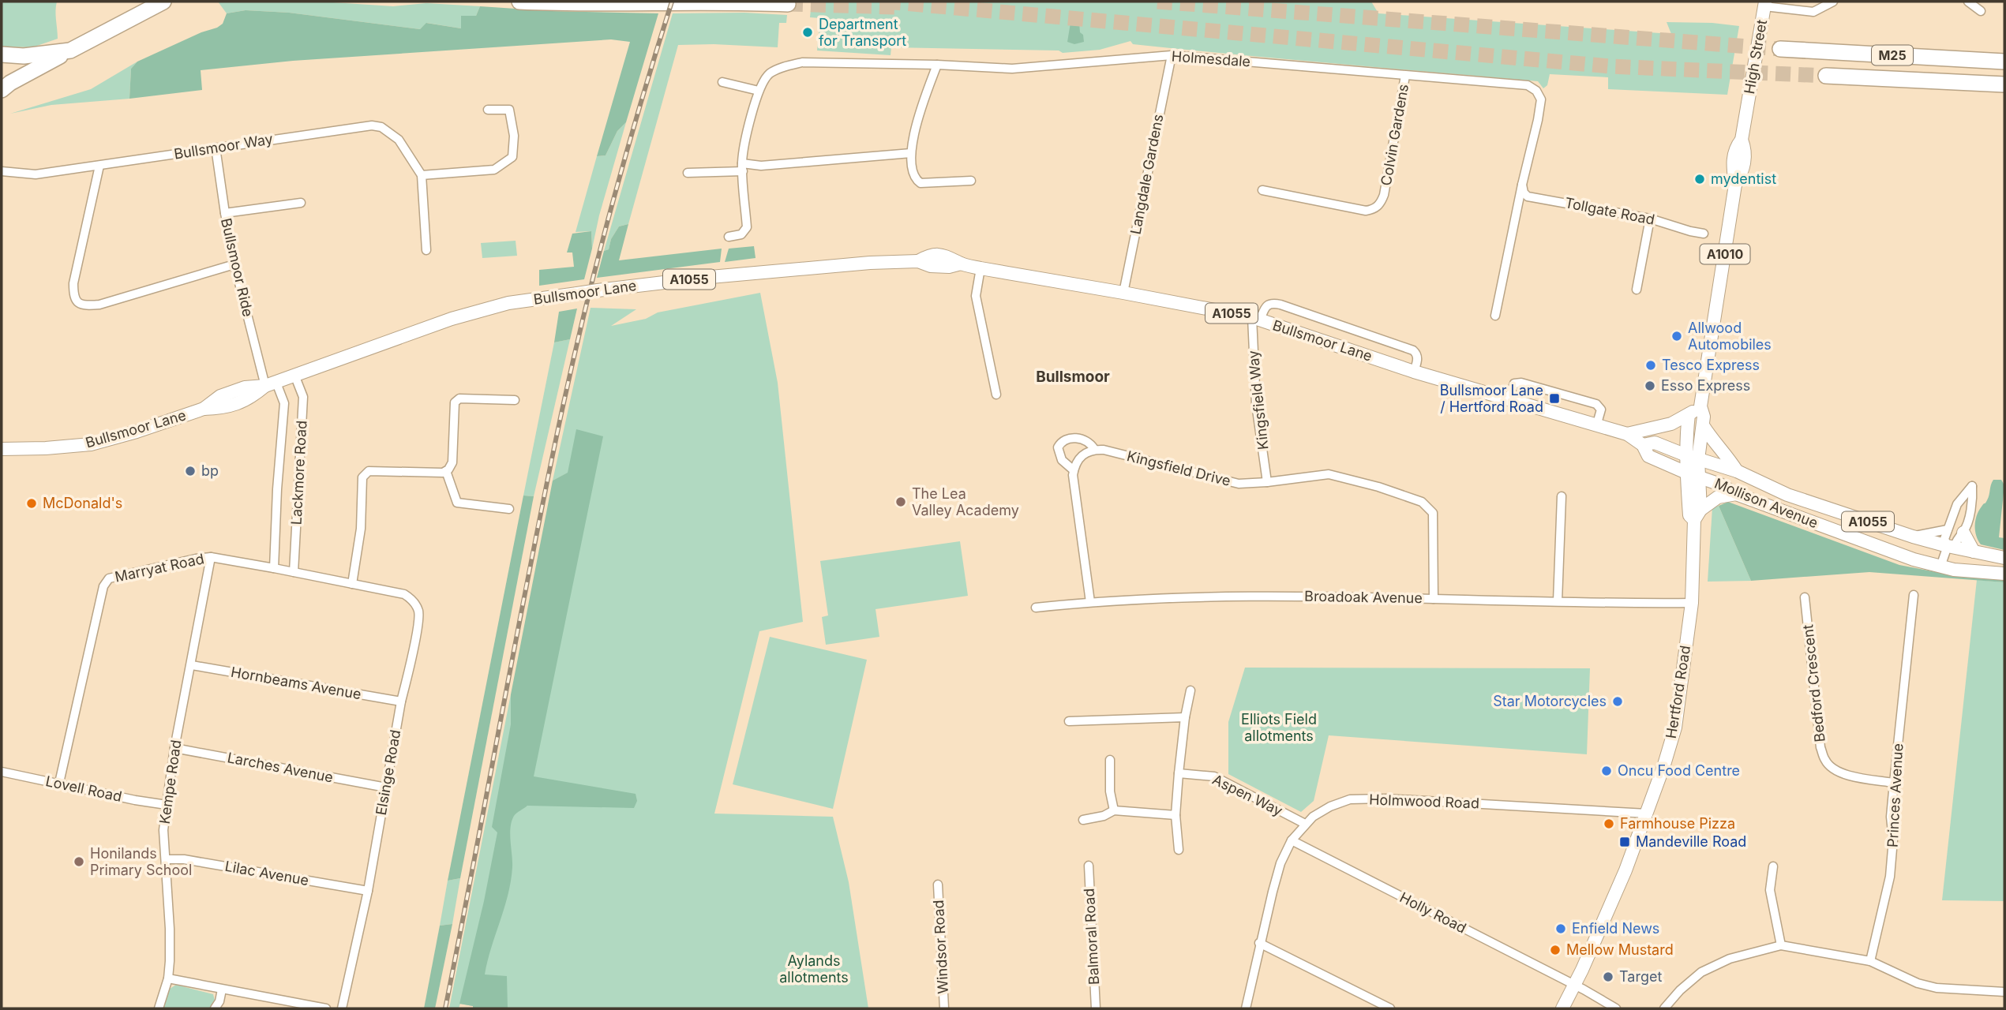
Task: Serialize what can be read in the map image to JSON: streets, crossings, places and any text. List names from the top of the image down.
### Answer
{
  "streets": {
    "highway": ["M25"],
    "main road": [
      "High Street",
      "A1010",
      "A1055",
      "Bullsmoor Lane",
      "Mollison Avenue",
      "Hertford Road"
    ],
    "street": [
      "Holmesdale",
      "Colvin Gardens",
      "Bullsmoor Way",
      "Langdale Gardens",
      "Tollgate Road",
      "Bullsmoor Ride",
      "Kingsfield Way",
      "Kingsfield Drive",
      "Lackmore Road",
      "Marryat Road",
      "Broadoak Avenue",
      "Hornbeams Avenue",
      "Bedford Crescent",
      "Larches Avenue",
      "Elsinge Road",
      "Kempe Road",
      "Lovell Road",
      "Aspen Way",
      "Princes Avenue",
      "Holmwood Road",
      "Lilac Avenue",
      "Holly Road",
      "Balmoral Road",
      "Windsor Road"
    ]
  },
  "crossings": [
    ["High Street", "Hertford Road"],
    ["Holmesdale", "Colvin Gardens"],
    ["Holmesdale", "Langdale Gardens"],
    ["Holmesdale", "Tollgate Road"],
    ["Bullsmoor Way", "Bullsmoor Ride"],
    ["Langdale Gardens", "Bullsmoor Lane"],
    ["A1010", "Mollison Avenue"],
    ["A1010", "Hertford Road"],
    ["Bullsmoor Ride", "Bullsmoor Lane"],
    ["Bullsmoor Ride", "Lackmore Road"],
    ["Bullsmoor Lane", "Kingsfield Way"],
    ["Bullsmoor Lane", "Lackmore Road"],
    ["Bullsmoor Lane", "Mollison Avenue"],
    ["Bullsmoor Lane", "Hertford Road"],
    ["Kingsfield Way", "Kingsfield Drive"],
    ["Kingsfield Drive", "Broadoak Avenue"],
    ["Lackmore Road", "Marryat Road"],
    ["Mollison Avenue", "Hertford Road"],
    ["Marryat Road", "Elsinge Road"],
    ["Marryat Road", "Kempe Road"],
    ["Marryat Road", "Lovell Road"],
    ["Broadoak Avenue", "Hertford Road"],
    ["Hornbeams Avenue", "Elsinge Road"],
    ["Hornbeams Avenue", "Kempe Road"],
    ["Bedford Crescent", "Princes Avenue"],
    ["Hertford Road", "Holmwood Road"],
    ["Hertford Road", "Holly Road"],
    ["Larches Avenue", "Elsinge Road"],
    ["Larches Avenue", "Kempe Road"],
    ["Elsinge Road", "Lilac Avenue"],
    ["Kempe Road", "Lovell Road"],
    ["Kempe Road", "Lilac Avenue"],
    ["Aspen Way", "Holmwood Road"],
    ["Holmwood Road", "Holly Road"]
  ],
  "districts": ["Bullsmoor"],
  "parks": ["Elliots Field allotments", "Aylands allotments"],
  "places": {
    "other": [
      "Department for Transport",
      "mydentist",
      "Allwood Automobiles",
      "Tesco Express",
      "Esso Express",
      "bp",
      "The Lea Valley Academy",
      "McDonald's",
      "Star Motorcycles",
      "Oncu Food Centre",
      "Farmhouse Pizza",
      "Honilands Primary School",
      "Enfield News",
      "Mellow Mustard",
      "Target"
    ],
    "transit": ["Bullsmoor Lane / Hertford Road", "Mandeville Road"]
  }
}
